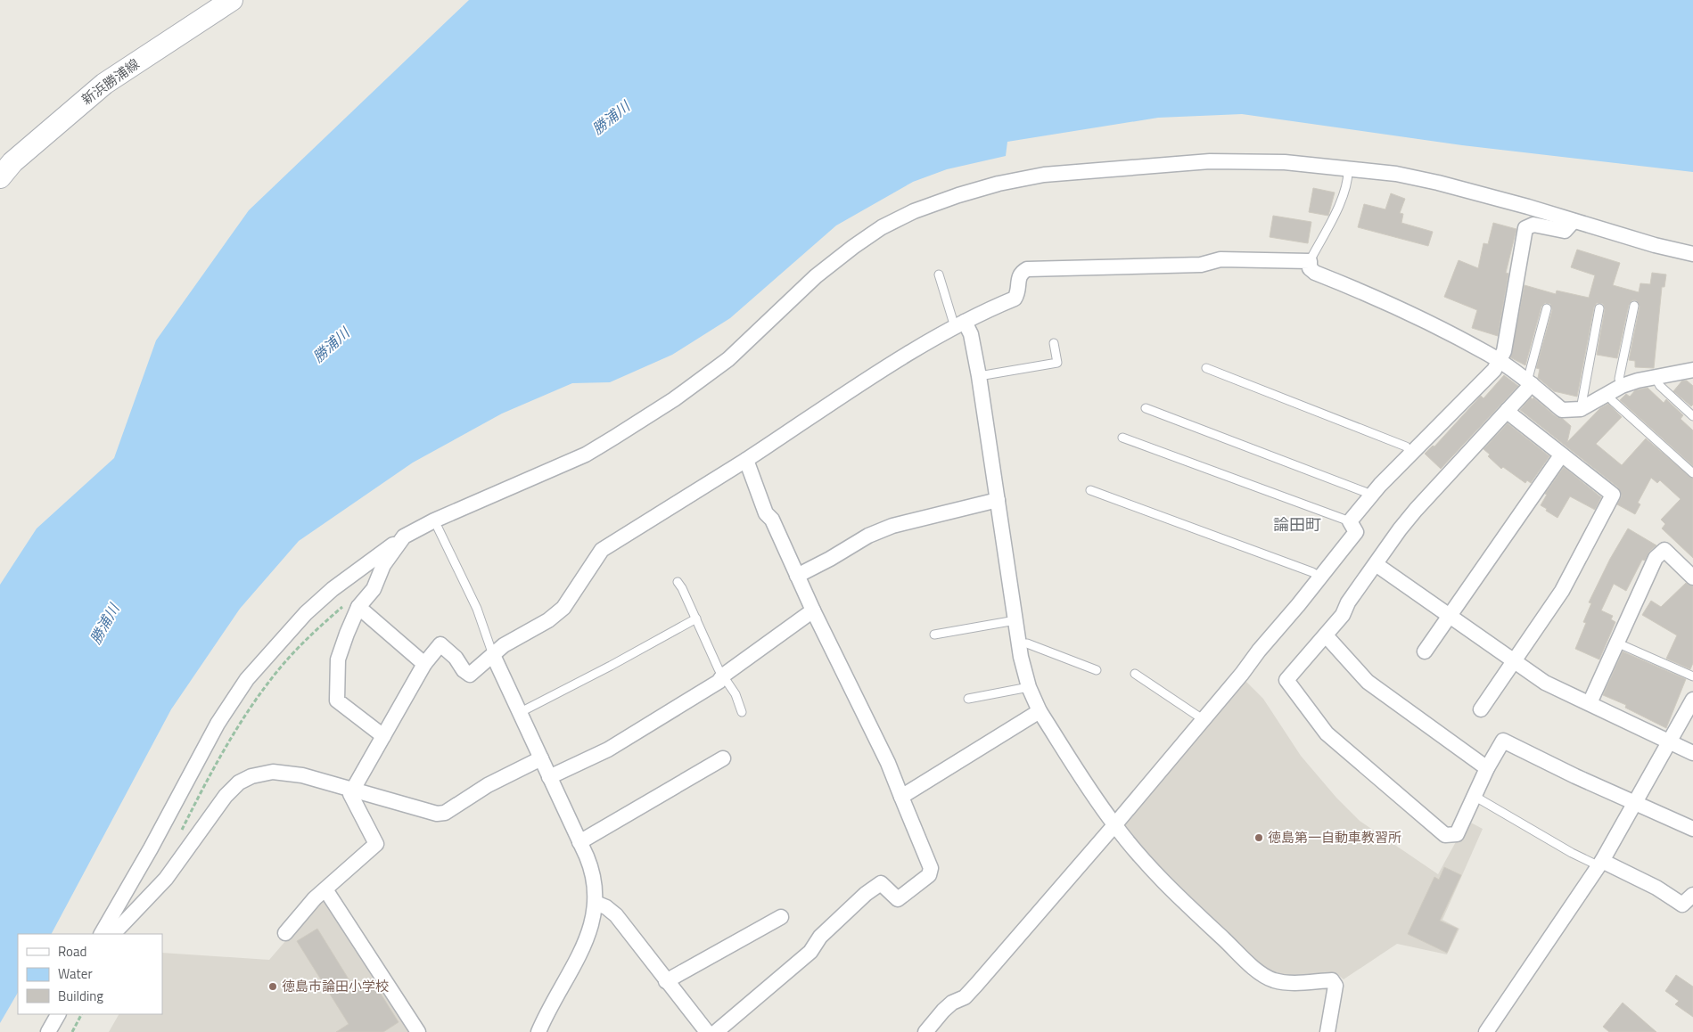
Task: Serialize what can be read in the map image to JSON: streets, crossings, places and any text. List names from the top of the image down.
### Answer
{
  "streets": {
    "main road": ["新浜勝浦線"]
  },
  "districts": ["論田町"],
  "water": ["勝浦川"],
  "places": ["徳島第一自動車教習所", "徳島市論田小学校"],
  "legend": ["Road", "Water", "Building"]
}
